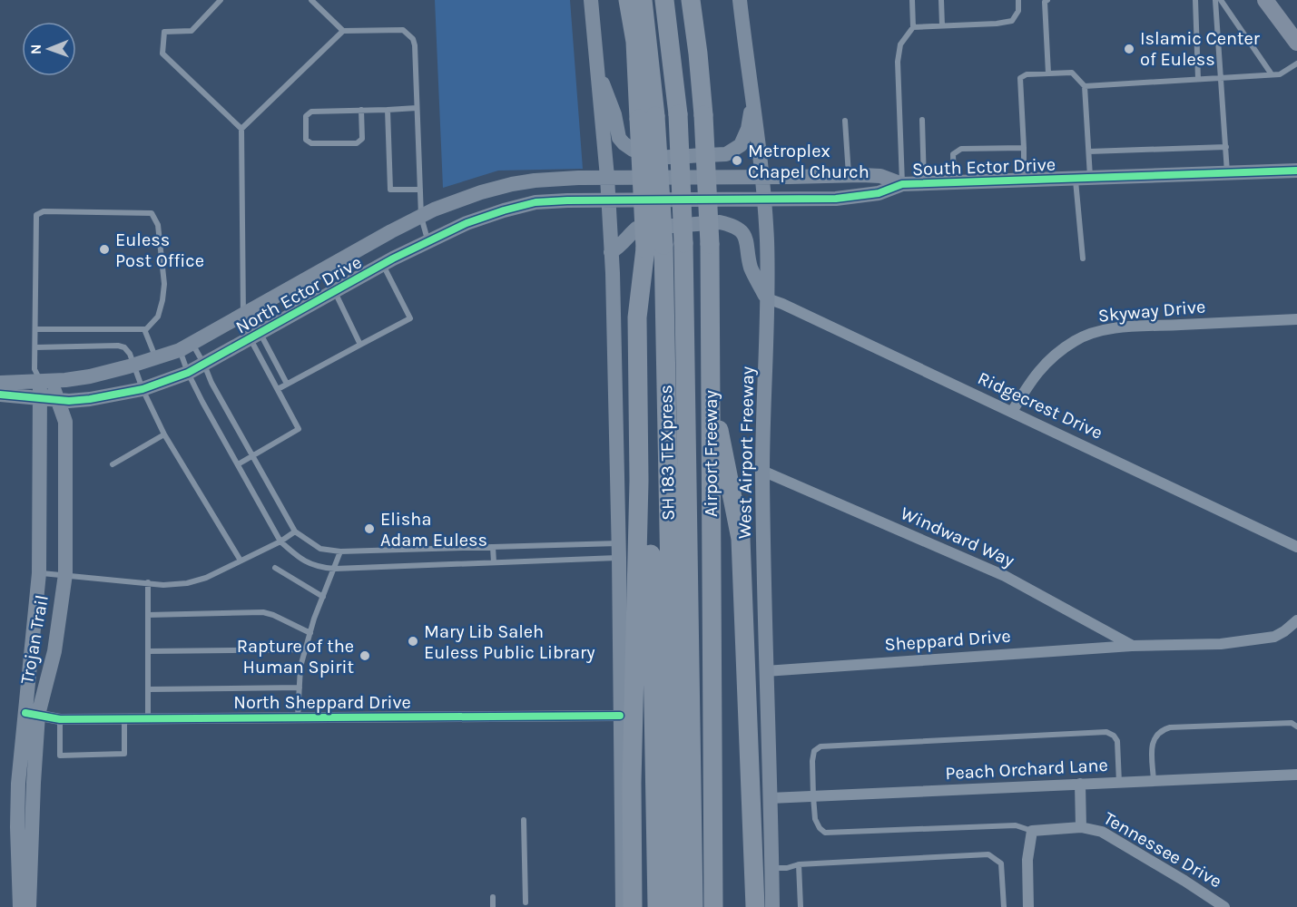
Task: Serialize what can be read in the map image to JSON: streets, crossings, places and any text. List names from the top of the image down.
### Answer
{
  "streets": {
    "highway": ["SH 183 TEXpress", "Airport Freeway"],
    "street": [
      "South Ector Drive",
      "North Ector Drive",
      "Skyway Drive",
      "Ridgecrest Drive",
      "West Airport Freeway",
      "Windward Way",
      "Trojan Trail",
      "Sheppard Drive",
      "North Sheppard Drive",
      "Peach Orchard Lane",
      "Tennessee Drive"
    ]
  },
  "crossings": [
    ["South Ector Drive", "North Ector Drive"],
    ["South Ector Drive", "West Airport Freeway"],
    ["North Ector Drive", "Trojan Trail"],
    ["Skyway Drive", "Ridgecrest Drive"],
    ["Ridgecrest Drive", "West Airport Freeway"],
    ["West Airport Freeway", "Windward Way"],
    ["West Airport Freeway", "Sheppard Drive"],
    ["West Airport Freeway", "Peach Orchard Lane"],
    ["Windward Way", "Sheppard Drive"],
    ["Trojan Trail", "North Sheppard Drive"]
  ],
  "places": [
    "Islamic Center of Euless",
    "Metroplex Chapel Church",
    "Euless Post Office",
    "Elisha Adam Euless",
    "Mary Lib Saleh Euless Public Library",
    "Rapture of the Human Spirit"
  ],
  "north": "left"
}
